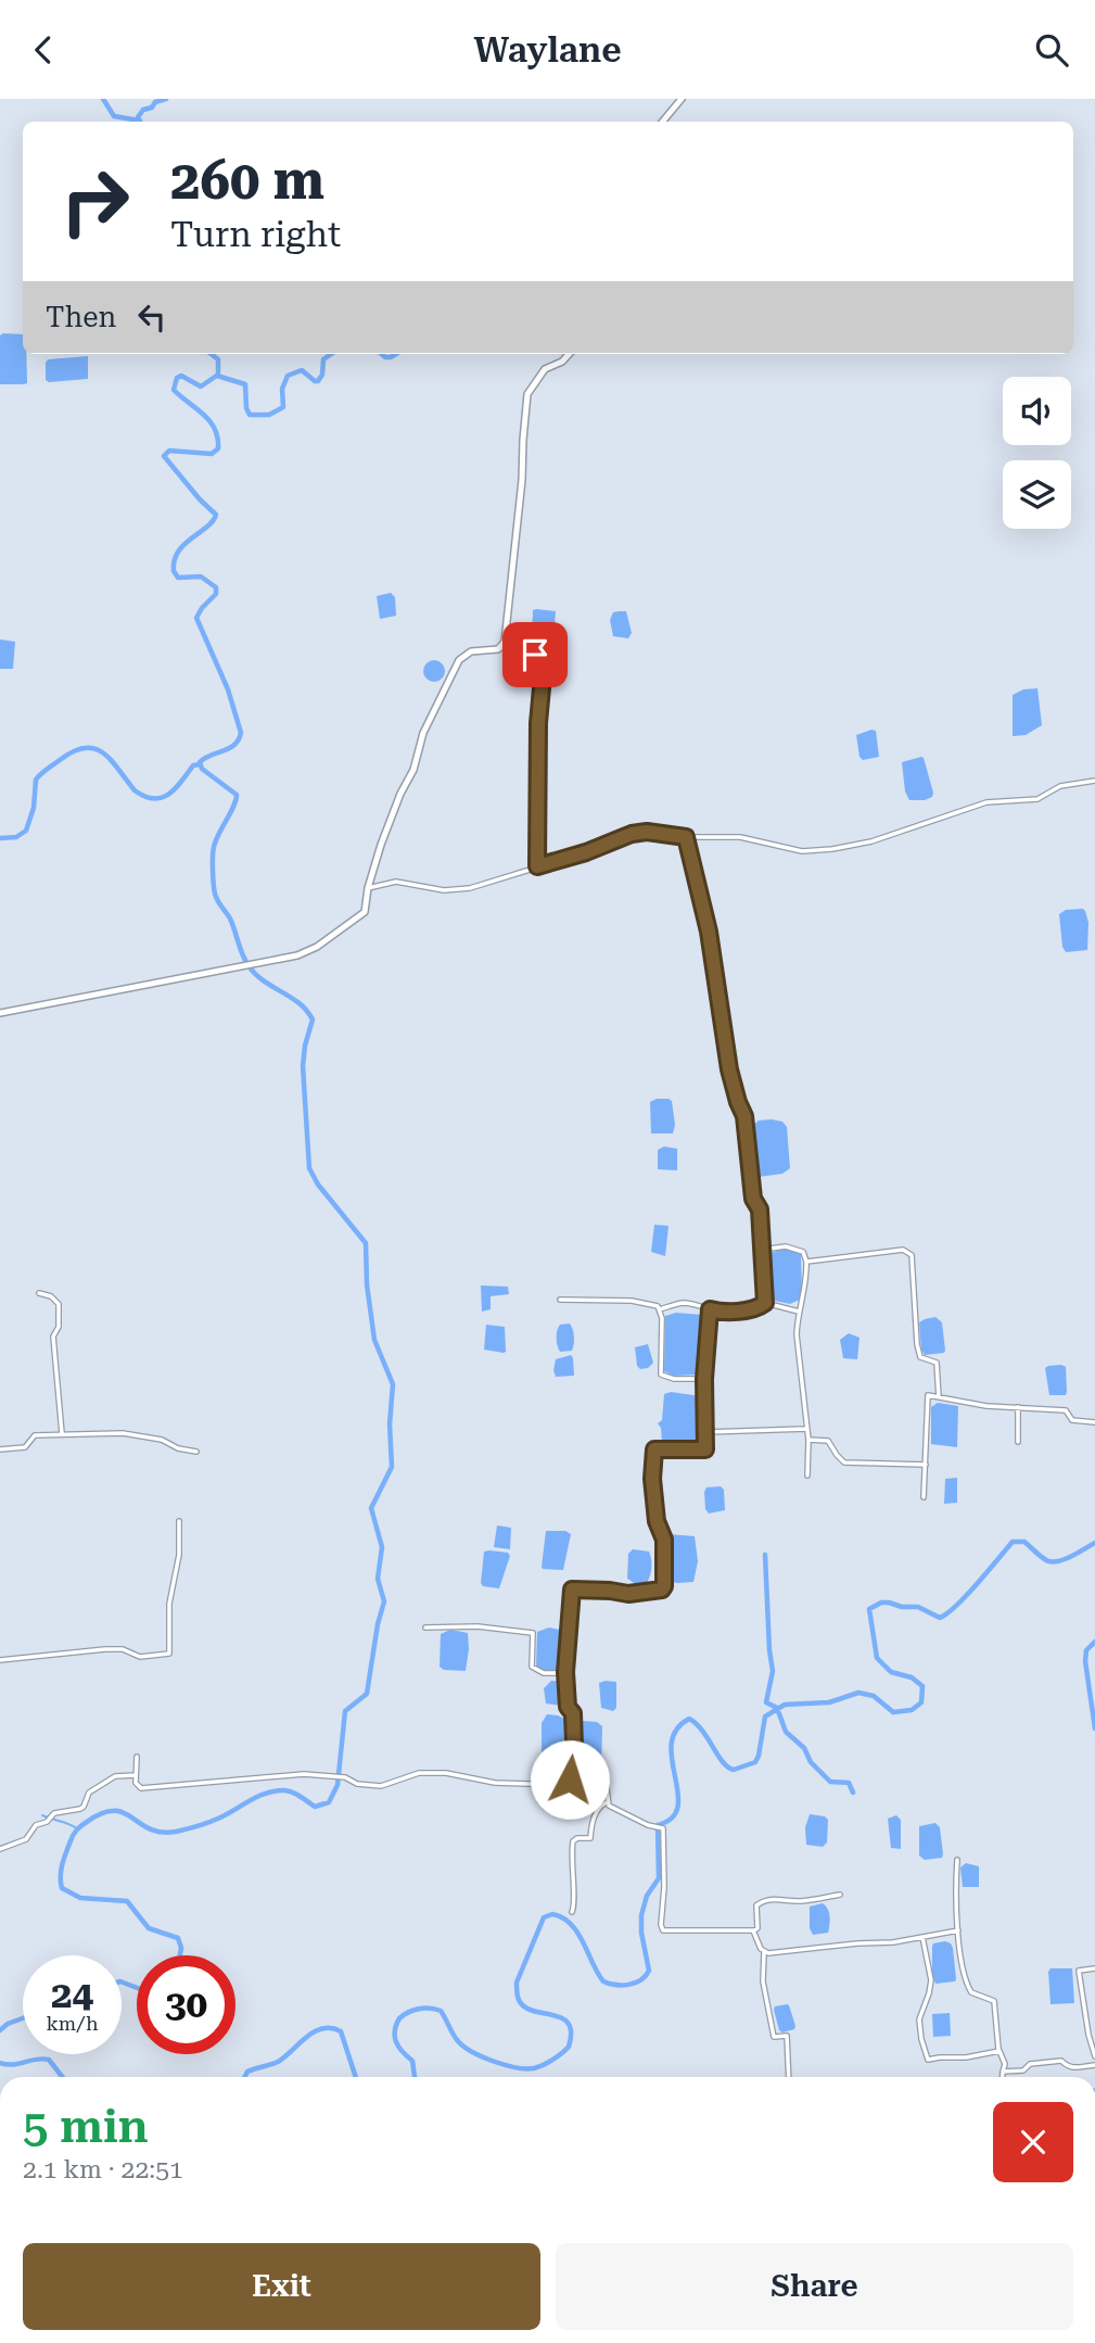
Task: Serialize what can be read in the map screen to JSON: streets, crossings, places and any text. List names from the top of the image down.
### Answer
{
  "page": {
    "header": "Waylane",
    "turn": ["260 m", "Turn right"],
    "then": "Then",
    "speed": "24 km/h",
    "limit": "30",
    "heading": ["5 min", "2.1 km · 22:51"],
    "buttons": ["Exit", "Share"]
  }
}
